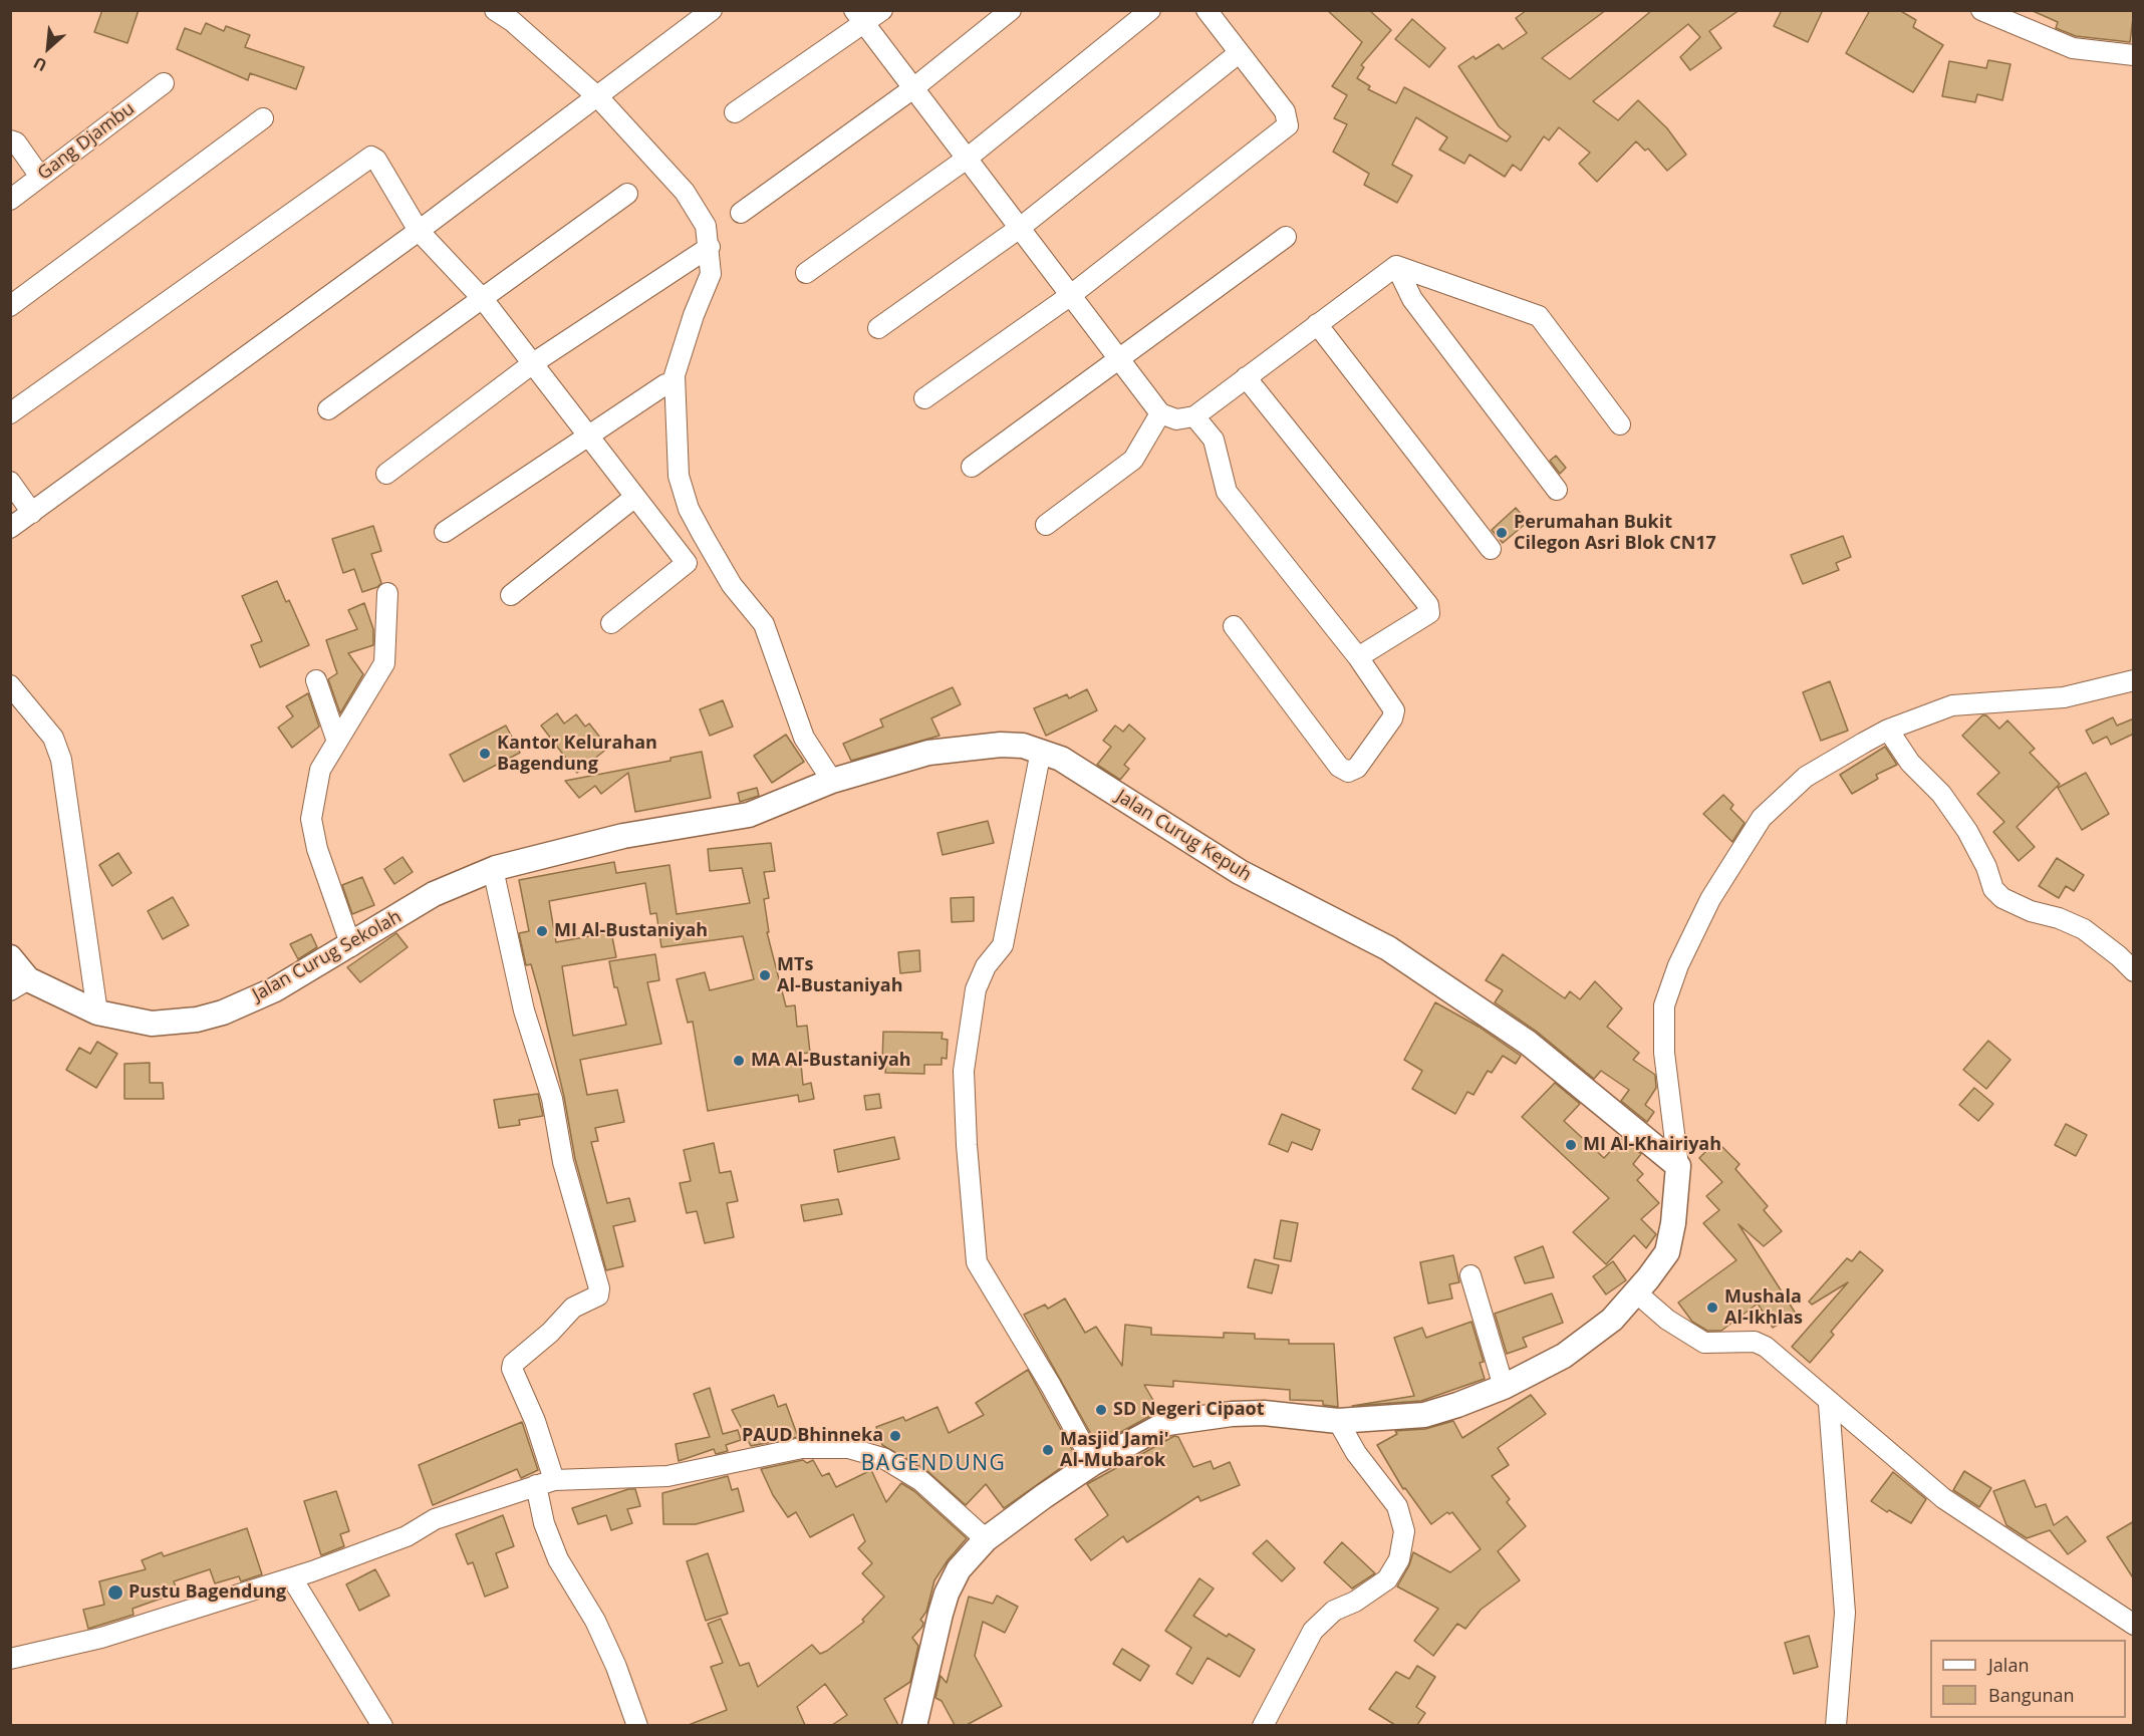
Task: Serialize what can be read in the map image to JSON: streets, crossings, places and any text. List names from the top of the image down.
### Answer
{
  "streets": {
    "street": ["Gang Djambu", "Jalan Curug Kepuh", "Jalan Curug Sekolah"]
  },
  "crossings": [
    ["Jalan Curug Kepuh", "Jalan Curug Sekolah"]
  ],
  "districts": ["BAGENDUNG"],
  "places": [
    "Perumahan Bukit Cilegon Asri Blok CN17",
    "Kantor Kelurahan Bagendung",
    "MI Al-Bustaniyah",
    "MTs Al-Bustaniyah",
    "MA Al-Bustaniyah",
    "MI Al-Khairiyah",
    "Mushala Al-Ikhlas",
    "SD Negeri Cipaot",
    "PAUD Bhinneka",
    "Masjid Jami' Al-Mubarok",
    "Pustu Bagendung"
  ],
  "legend": ["Jalan", "Bangunan"],
  "north": "bottom left"
}
